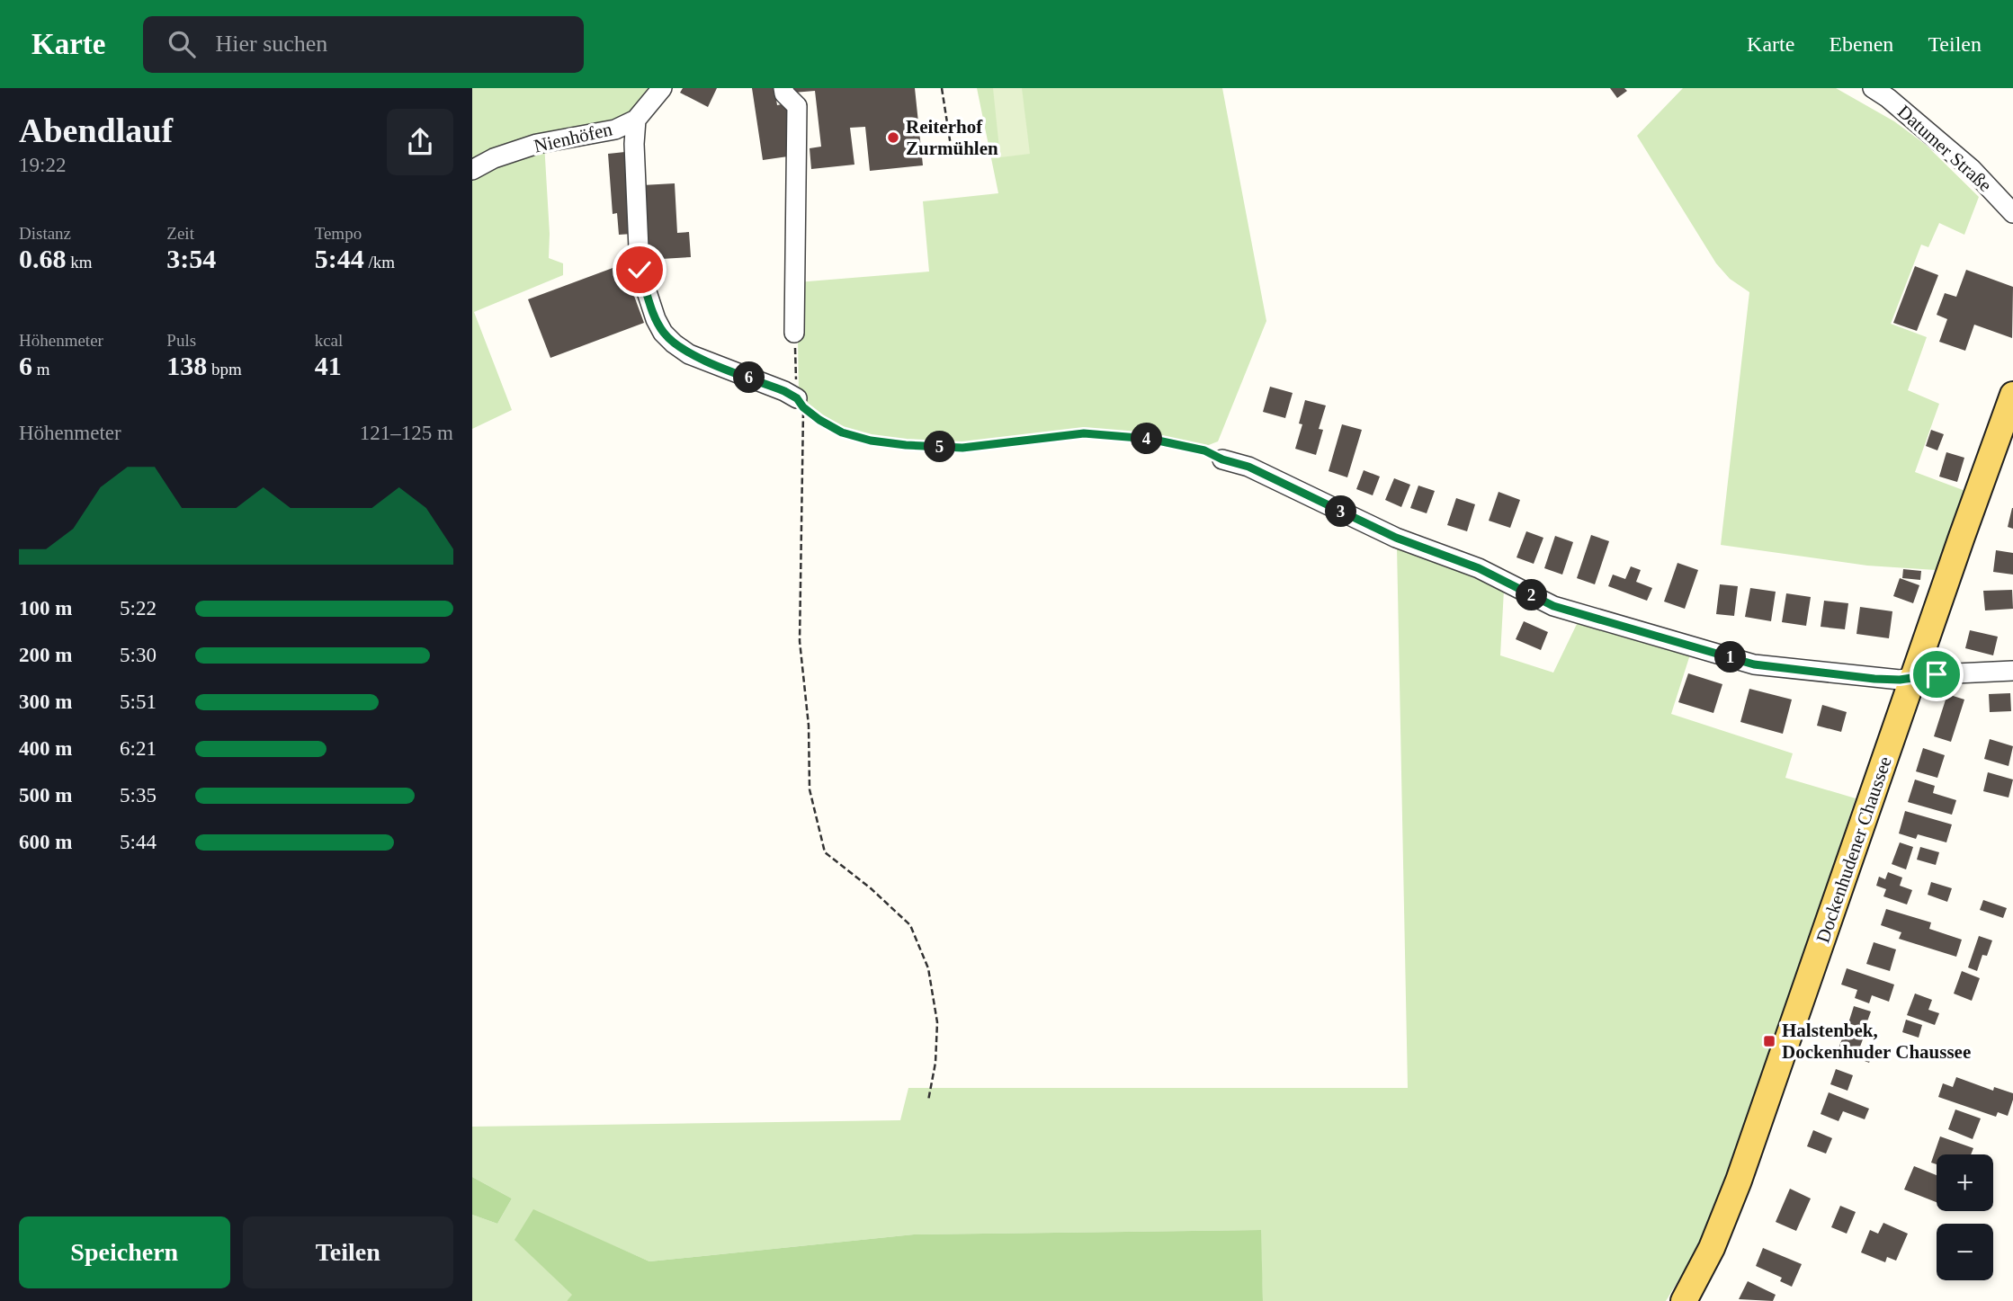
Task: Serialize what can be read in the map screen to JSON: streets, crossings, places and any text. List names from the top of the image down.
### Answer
{
  "streets": {
    "main road": ["Dockenhudener Chaussee"],
    "street": ["Nienhöfen", "Datumer Straße"]
  },
  "places": {
    "other": ["Reiterhof Zurmühlen"],
    "transit": ["Halstenbek, Dockenhuder Chaussee"]
  },
  "page": {
    "header": "Karte",
    "search": "Hier suchen",
    "nav": ["Karte", "Ebenen", "Teilen"],
    "heading": ["Abendlauf", "19:22"],
    "stats": [
      ["Distanz", "0.68 km"],
      ["Zeit", "3:54"],
      ["Tempo", "5:44 /km"],
      ["Höhenmeter", "6 m"],
      ["Puls", "138 bpm"],
      ["kcal", "41"]
    ],
    "pins": [
      "6",
      "4",
      "5",
      "3",
      "2",
      "1"
    ],
    "chart": ["Höhenmeter", "121–125 m"],
    "list": [
      {
        "name": "100 m",
        "note": "5:22"
      },
      {
        "name": "200 m",
        "note": "5:30"
      },
      {
        "name": "300 m",
        "note": "5:51"
      },
      {
        "name": "400 m",
        "note": "6:21"
      },
      {
        "name": "500 m",
        "note": "5:35"
      },
      {
        "name": "600 m",
        "note": "5:44"
      }
    ],
    "map_buttons": ["+", "−"],
    "buttons": ["Speichern", "Teilen"]
  }
}
